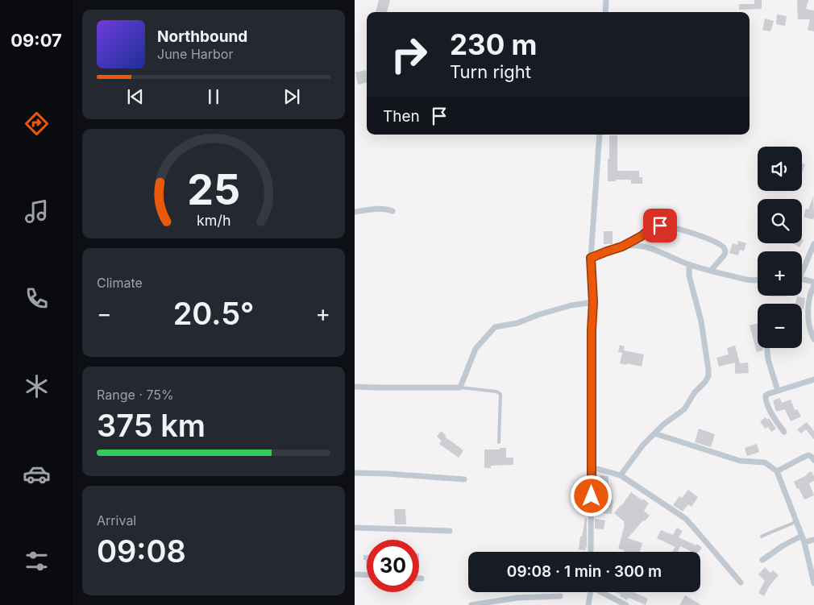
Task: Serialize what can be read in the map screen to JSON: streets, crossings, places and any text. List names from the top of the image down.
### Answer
{
  "page": {
    "tabs": "09:07",
    "turn": ["230 m", "Turn right"],
    "song": ["Northbound", "June Harbor"],
    "then": "Then",
    "map_buttons": ["+", "−"],
    "tile": [
      "Climate",
      ["Range · 75%", "375 km"],
      ["Arrival", "09:08"]
    ],
    "heat": ["−", "20.5°", "+"],
    "limit": "30",
    "trip": "09:08 · 1 min · 300 m",
    "gauge": ["25", "km/h"]
  }
}
